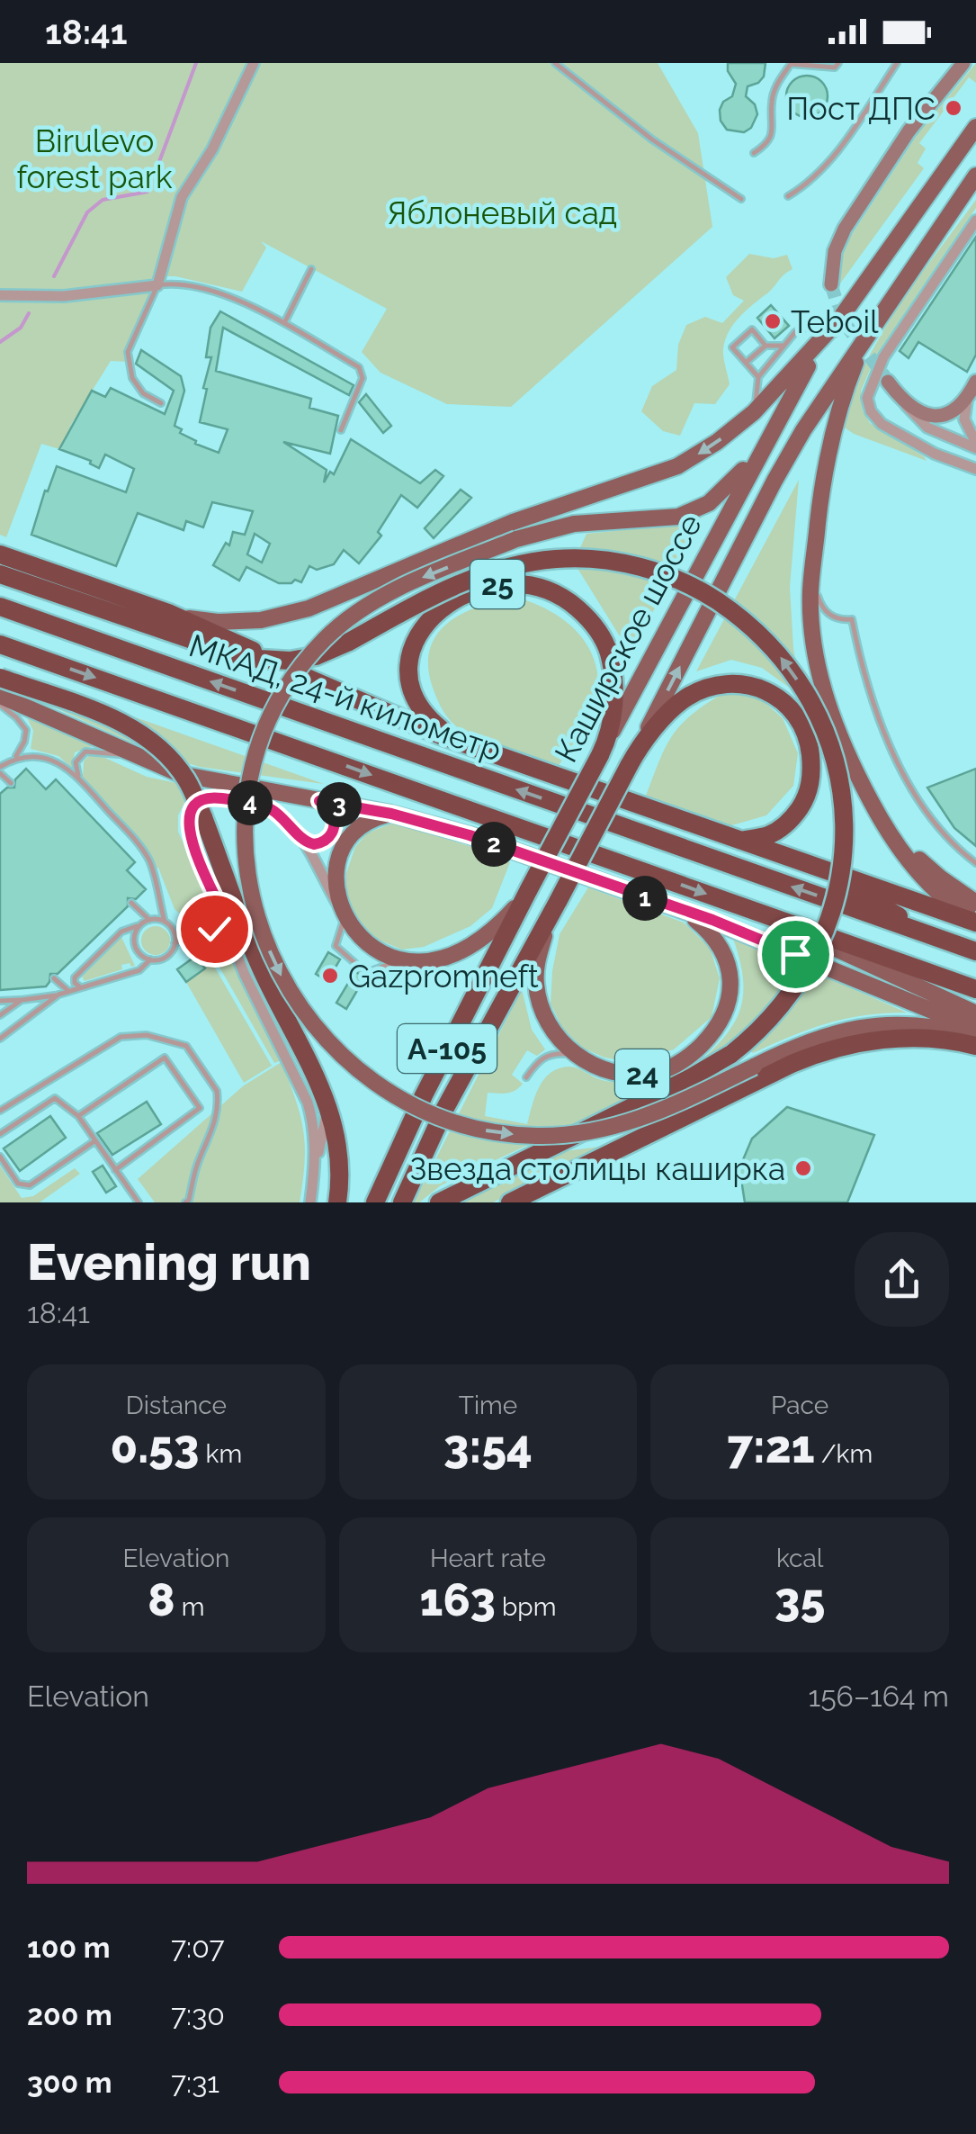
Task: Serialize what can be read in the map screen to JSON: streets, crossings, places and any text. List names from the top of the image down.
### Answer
{
  "streets": {
    "highway": [
      "25",
      "Каширское шоссе",
      "МКАД, 24-й километр",
      "А-105"
    ],
    "main road": ["24"]
  },
  "crossings": [
    ["25", "Каширское шоссе"],
    ["Каширское шоссе", "24"]
  ],
  "parks": ["Birulevo forest park", "Яблоневый сад"],
  "places": [
    "Пост ДПС",
    "Teboil",
    "Gazpromneft",
    "Звезда столицы каширка"
  ],
  "page": {
    "status": "18:41",
    "pins": [
      "4",
      "3",
      "2",
      "1"
    ],
    "heading": ["Evening run", "18:41"],
    "stats": [
      ["Distance", "0.53 km"],
      ["Time", "3:54"],
      ["Pace", "7:21 /km"],
      ["Elevation", "8 m"],
      ["Heart rate", "163 bpm"],
      ["kcal", "35"]
    ],
    "chart": ["Elevation", "156–164 m"],
    "list": [
      {
        "name": "100 m",
        "note": "7:07"
      },
      {
        "name": "200 m",
        "note": "7:30"
      },
      {
        "name": "300 m",
        "note": "7:31"
      }
    ]
  }
}
